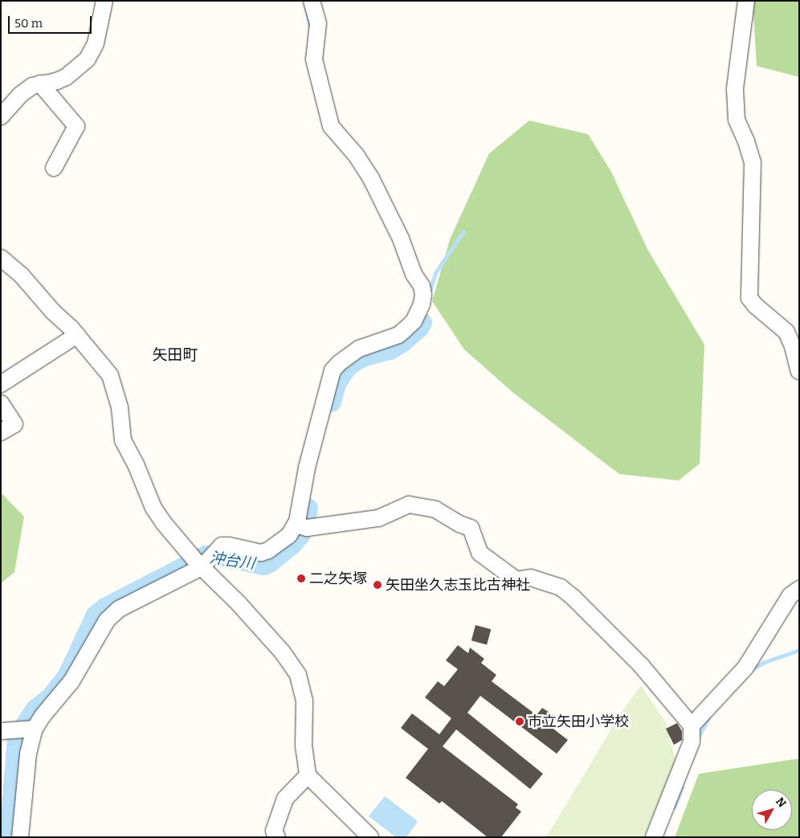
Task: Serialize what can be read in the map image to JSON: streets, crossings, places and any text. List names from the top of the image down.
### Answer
{
  "districts": ["矢田町"],
  "water": ["沖台川"],
  "places": ["二之矢塚", "矢田坐久志玉比古神社", "市立矢田小学校"],
  "scale_bar": "50 m",
  "north": "top right"
}
